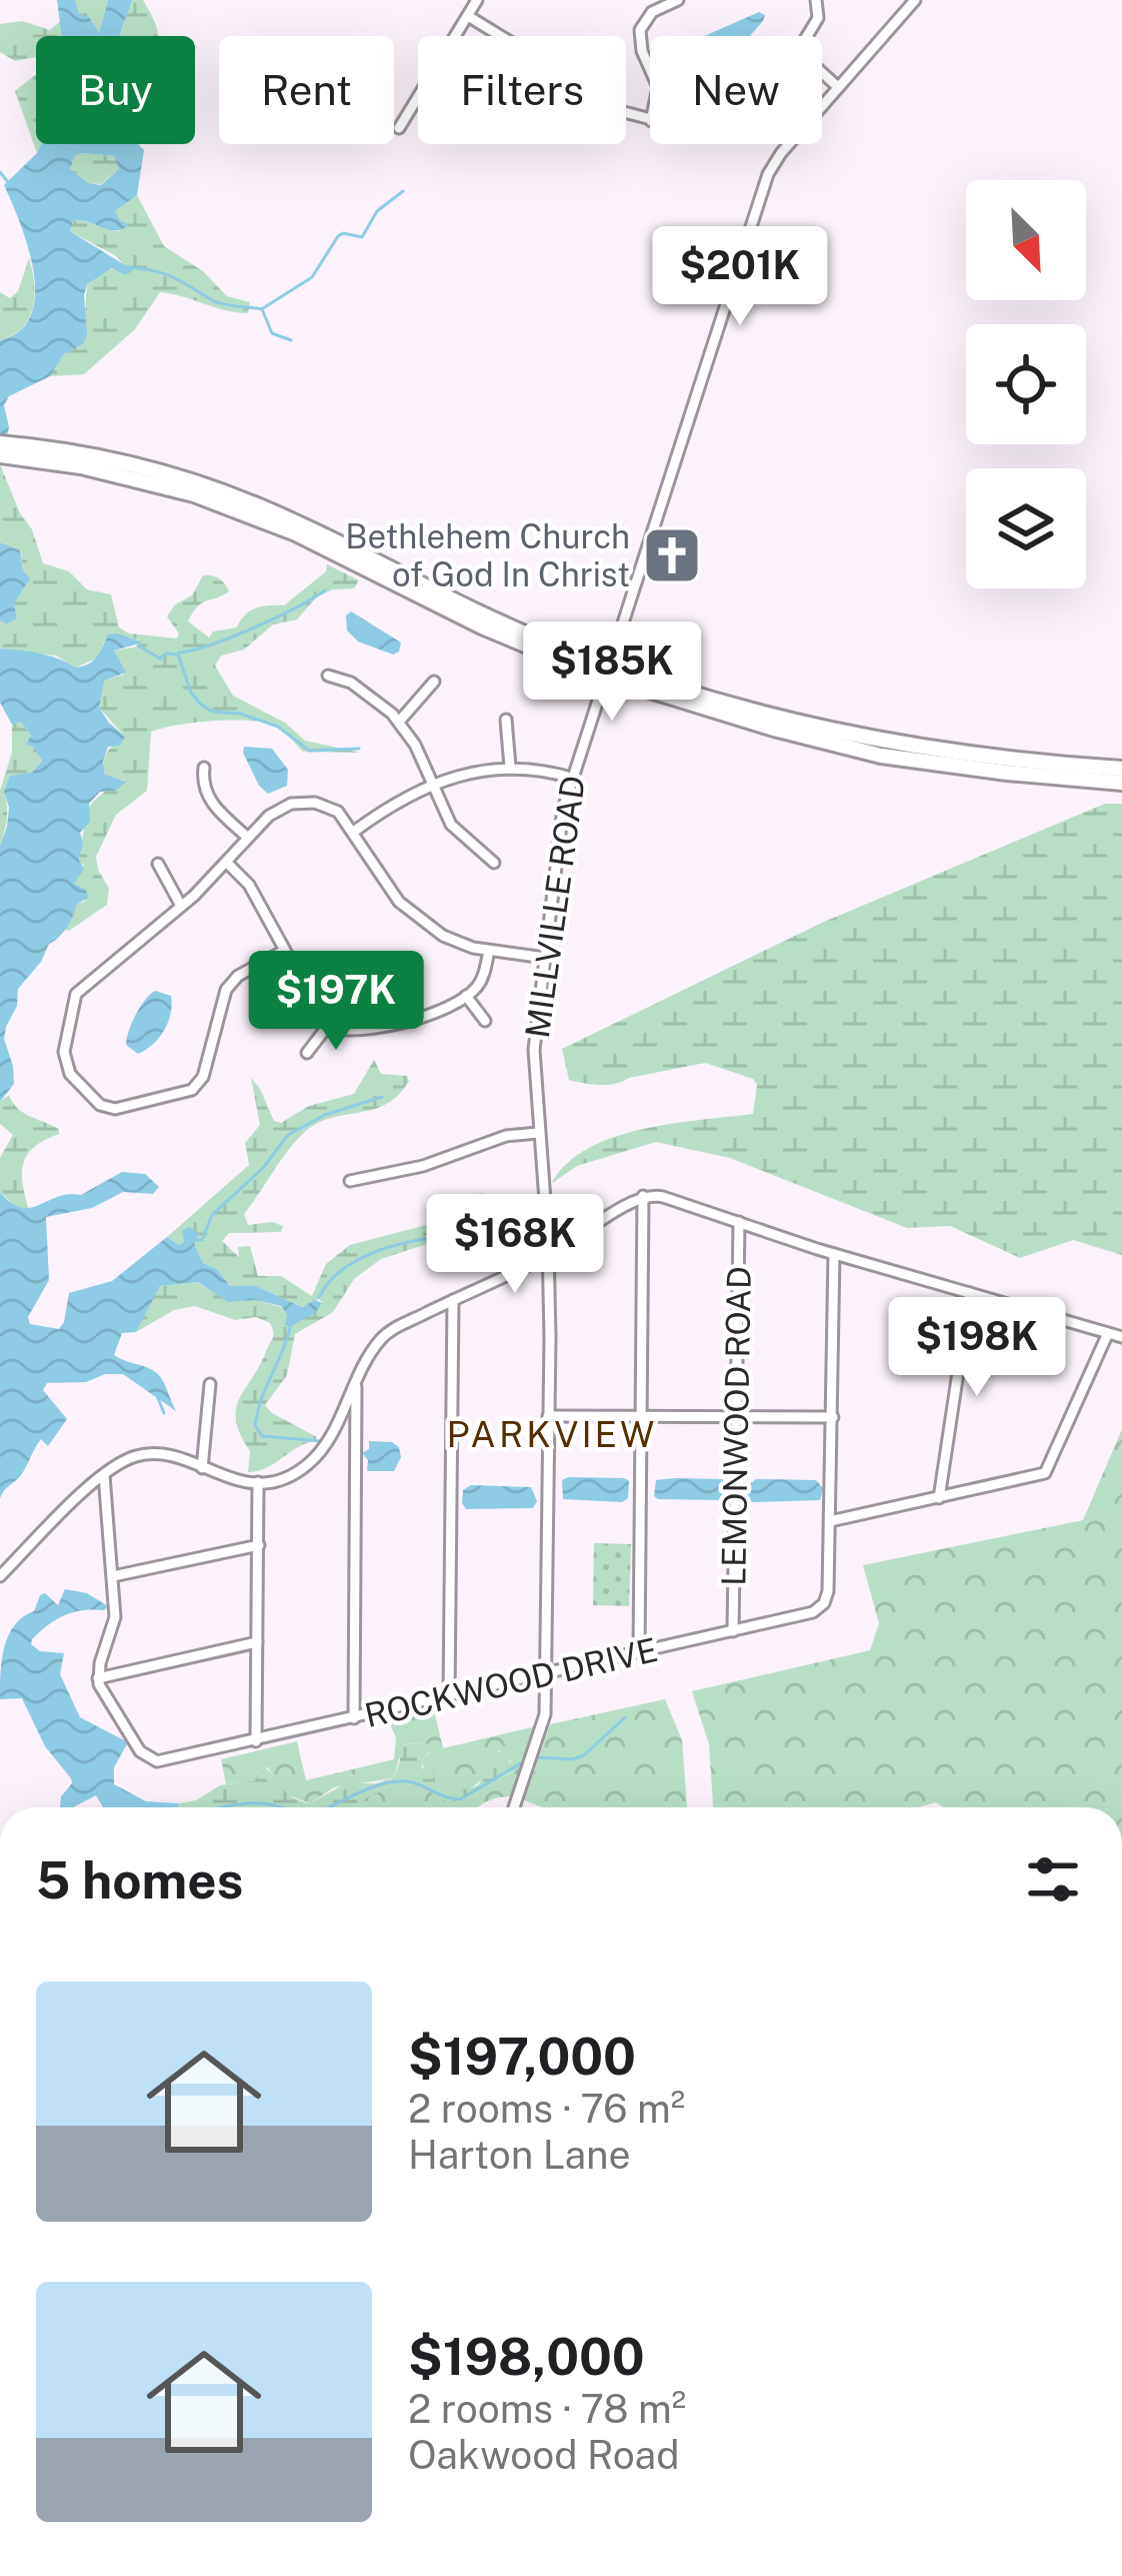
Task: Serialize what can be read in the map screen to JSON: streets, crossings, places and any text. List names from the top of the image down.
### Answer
{
  "streets": {
    "street": ["MILLVILLE ROAD", "LEMONWOOD ROAD", "ROCKWOOD DRIVE"]
  },
  "crossings": [
    ["MILLVILLE ROAD", "ROCKWOOD DRIVE"],
    ["LEMONWOOD ROAD", "ROCKWOOD DRIVE"]
  ],
  "districts": ["PARKVIEW"],
  "places": {
    "church": ["Bethlehem Church of God In Christ"]
  },
  "north": "bottom right",
  "page": {
    "chip": [
      "Buy",
      "Rent",
      "Filters",
      "New"
    ],
    "price": [
      "$201K",
      "$185K",
      "$197K",
      "$168K",
      "$198K"
    ],
    "heading": "5 homes",
    "list": [
      {
        "name": "$197,000",
        "note": "2 rooms · 76 m² · Harton Lane"
      },
      {
        "name": "$198,000",
        "note": "2 rooms · 78 m² · Oakwood Road"
      }
    ]
  }
}
